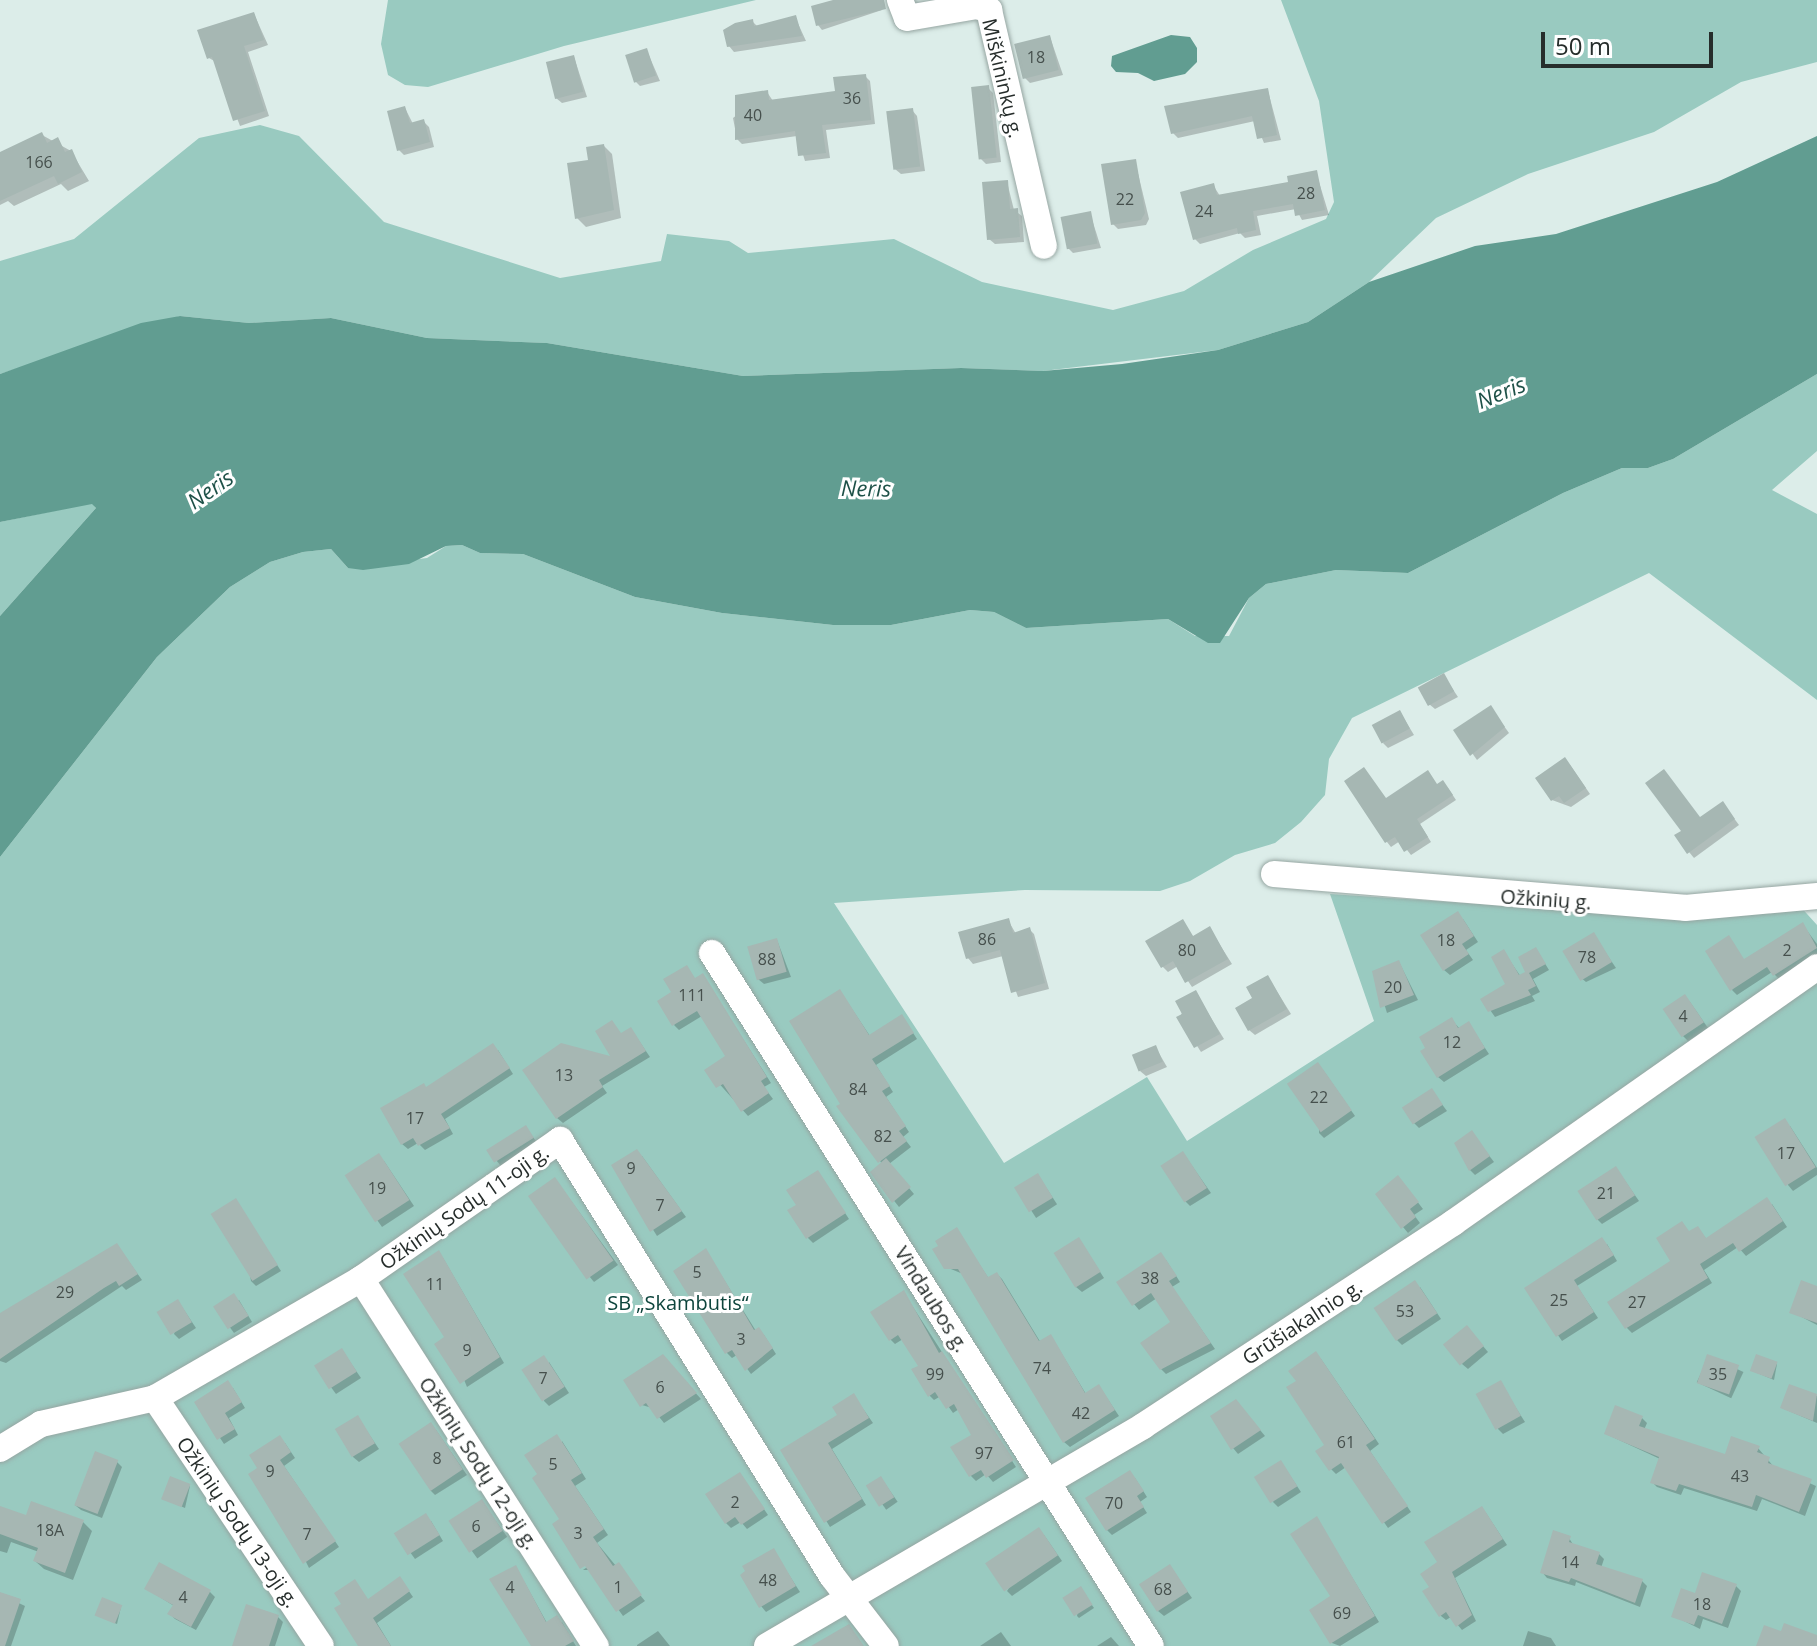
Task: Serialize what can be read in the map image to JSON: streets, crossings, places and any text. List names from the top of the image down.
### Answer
{
  "streets": {
    "street": [
      "Miškininkų g.",
      "Ožkinių g.",
      "Ožkinių Sodų 11-oji g.",
      "Vindaubos g.",
      "Grūšiakalnio g.",
      "Ožkinių Sodų 12-oji g.",
      "Ožkinių Sodų 13-oji g."
    ]
  },
  "crossings": [
    ["Ožkinių Sodų 11-oji g.", "Grūšiakalnio g."],
    ["Ožkinių Sodų 11-oji g.", "Ožkinių Sodų 12-oji g."],
    ["Ožkinių Sodų 11-oji g.", "Ožkinių Sodų 13-oji g."],
    ["Vindaubos g.", "Grūšiakalnio g."]
  ],
  "water": ["Neris"],
  "parks": ["SB „Skambutis“"],
  "house_numbers": [
    "18",
    "36",
    "40",
    "166",
    "28",
    "22",
    "24",
    "86",
    "18",
    "80",
    "2",
    "78",
    "88",
    "20",
    "111",
    "4",
    "12",
    "13",
    "84",
    "22",
    "17",
    "82",
    "17",
    "9",
    "19",
    "21",
    "7",
    "5",
    "38",
    "11",
    "29",
    "25",
    "27",
    "53",
    "3",
    "9",
    "74",
    "99",
    "35",
    "7",
    "6",
    "42",
    "61",
    "97",
    "8",
    "5",
    "9",
    "43",
    "2",
    "70",
    "6",
    "18A",
    "3",
    "7",
    "14",
    "48",
    "4",
    "1",
    "68",
    "4",
    "18",
    "69"
  ],
  "scale_bar": "50 m"
}
